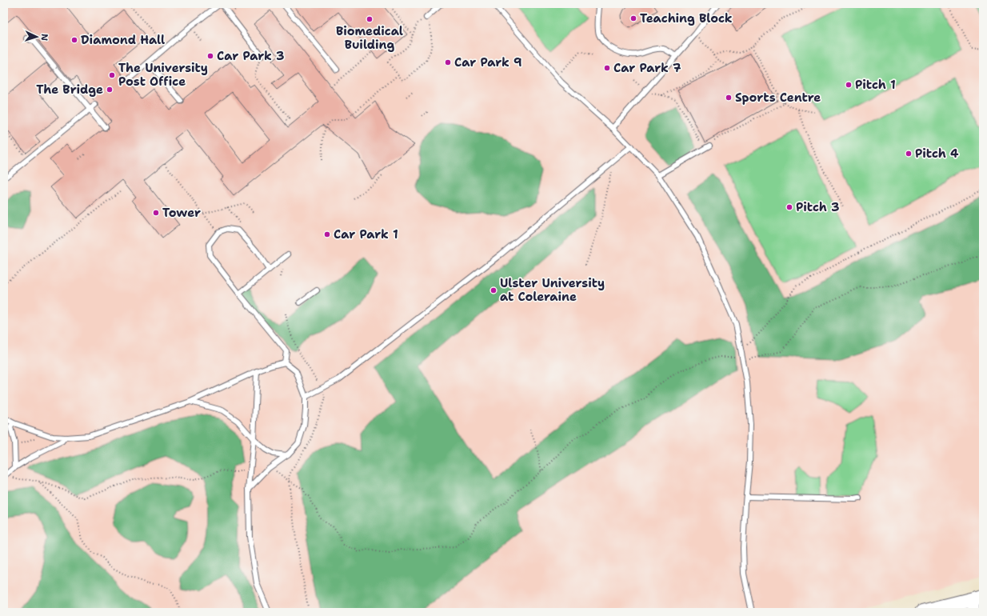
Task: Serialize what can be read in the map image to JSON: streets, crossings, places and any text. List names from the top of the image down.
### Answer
{
  "places": [
    "Teaching Block",
    "Biomedical Building",
    "Diamond Hall",
    "Car Park 3",
    "Car Park 9",
    "Car Park 7",
    "The University Post Office",
    "Pitch 1",
    "The Bridge",
    "Sports Centre",
    "Pitch 4",
    "Pitch 3",
    "Tower",
    "Car Park 1",
    "Ulster University at Coleraine"
  ],
  "north": "right"
}
